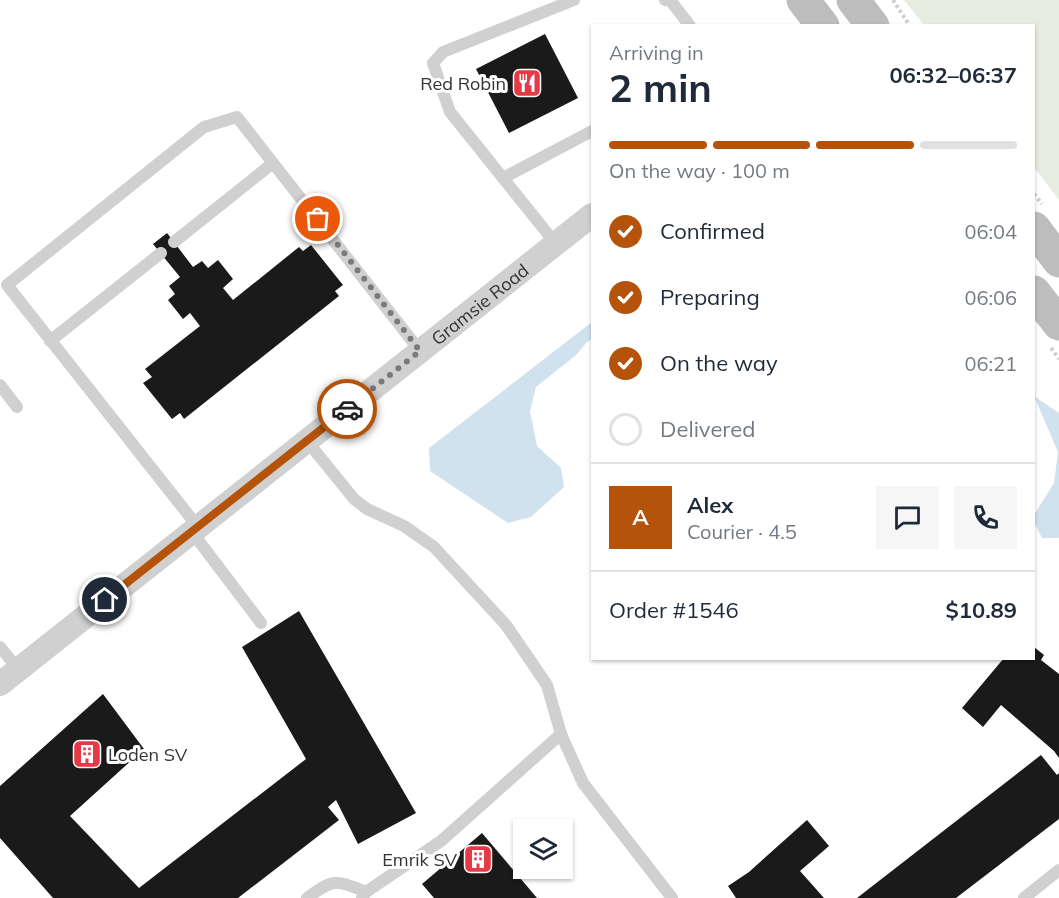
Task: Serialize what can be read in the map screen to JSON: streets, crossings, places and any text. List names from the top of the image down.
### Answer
{
  "streets": {
    "street": ["Gramsie Road"]
  },
  "places": {
    "restaurant": ["Red Robin"],
    "building": ["Loden SV", "Emrik SV"]
  },
  "page": {
    "heading": ["2 min", "Arriving in", "06:32–06:37"],
    "panel": [
      "Alex",
      "Courier · 4.5",
      "Order #1546",
      "$10.89"
    ],
    "bar": "On the way · 100 m",
    "list": [
      ["Confirmed", "06:04"],
      ["Preparing", "06:06"],
      ["On the way", "06:21"],
      "Delivered"
    ],
    "round": "A"
  }
}
